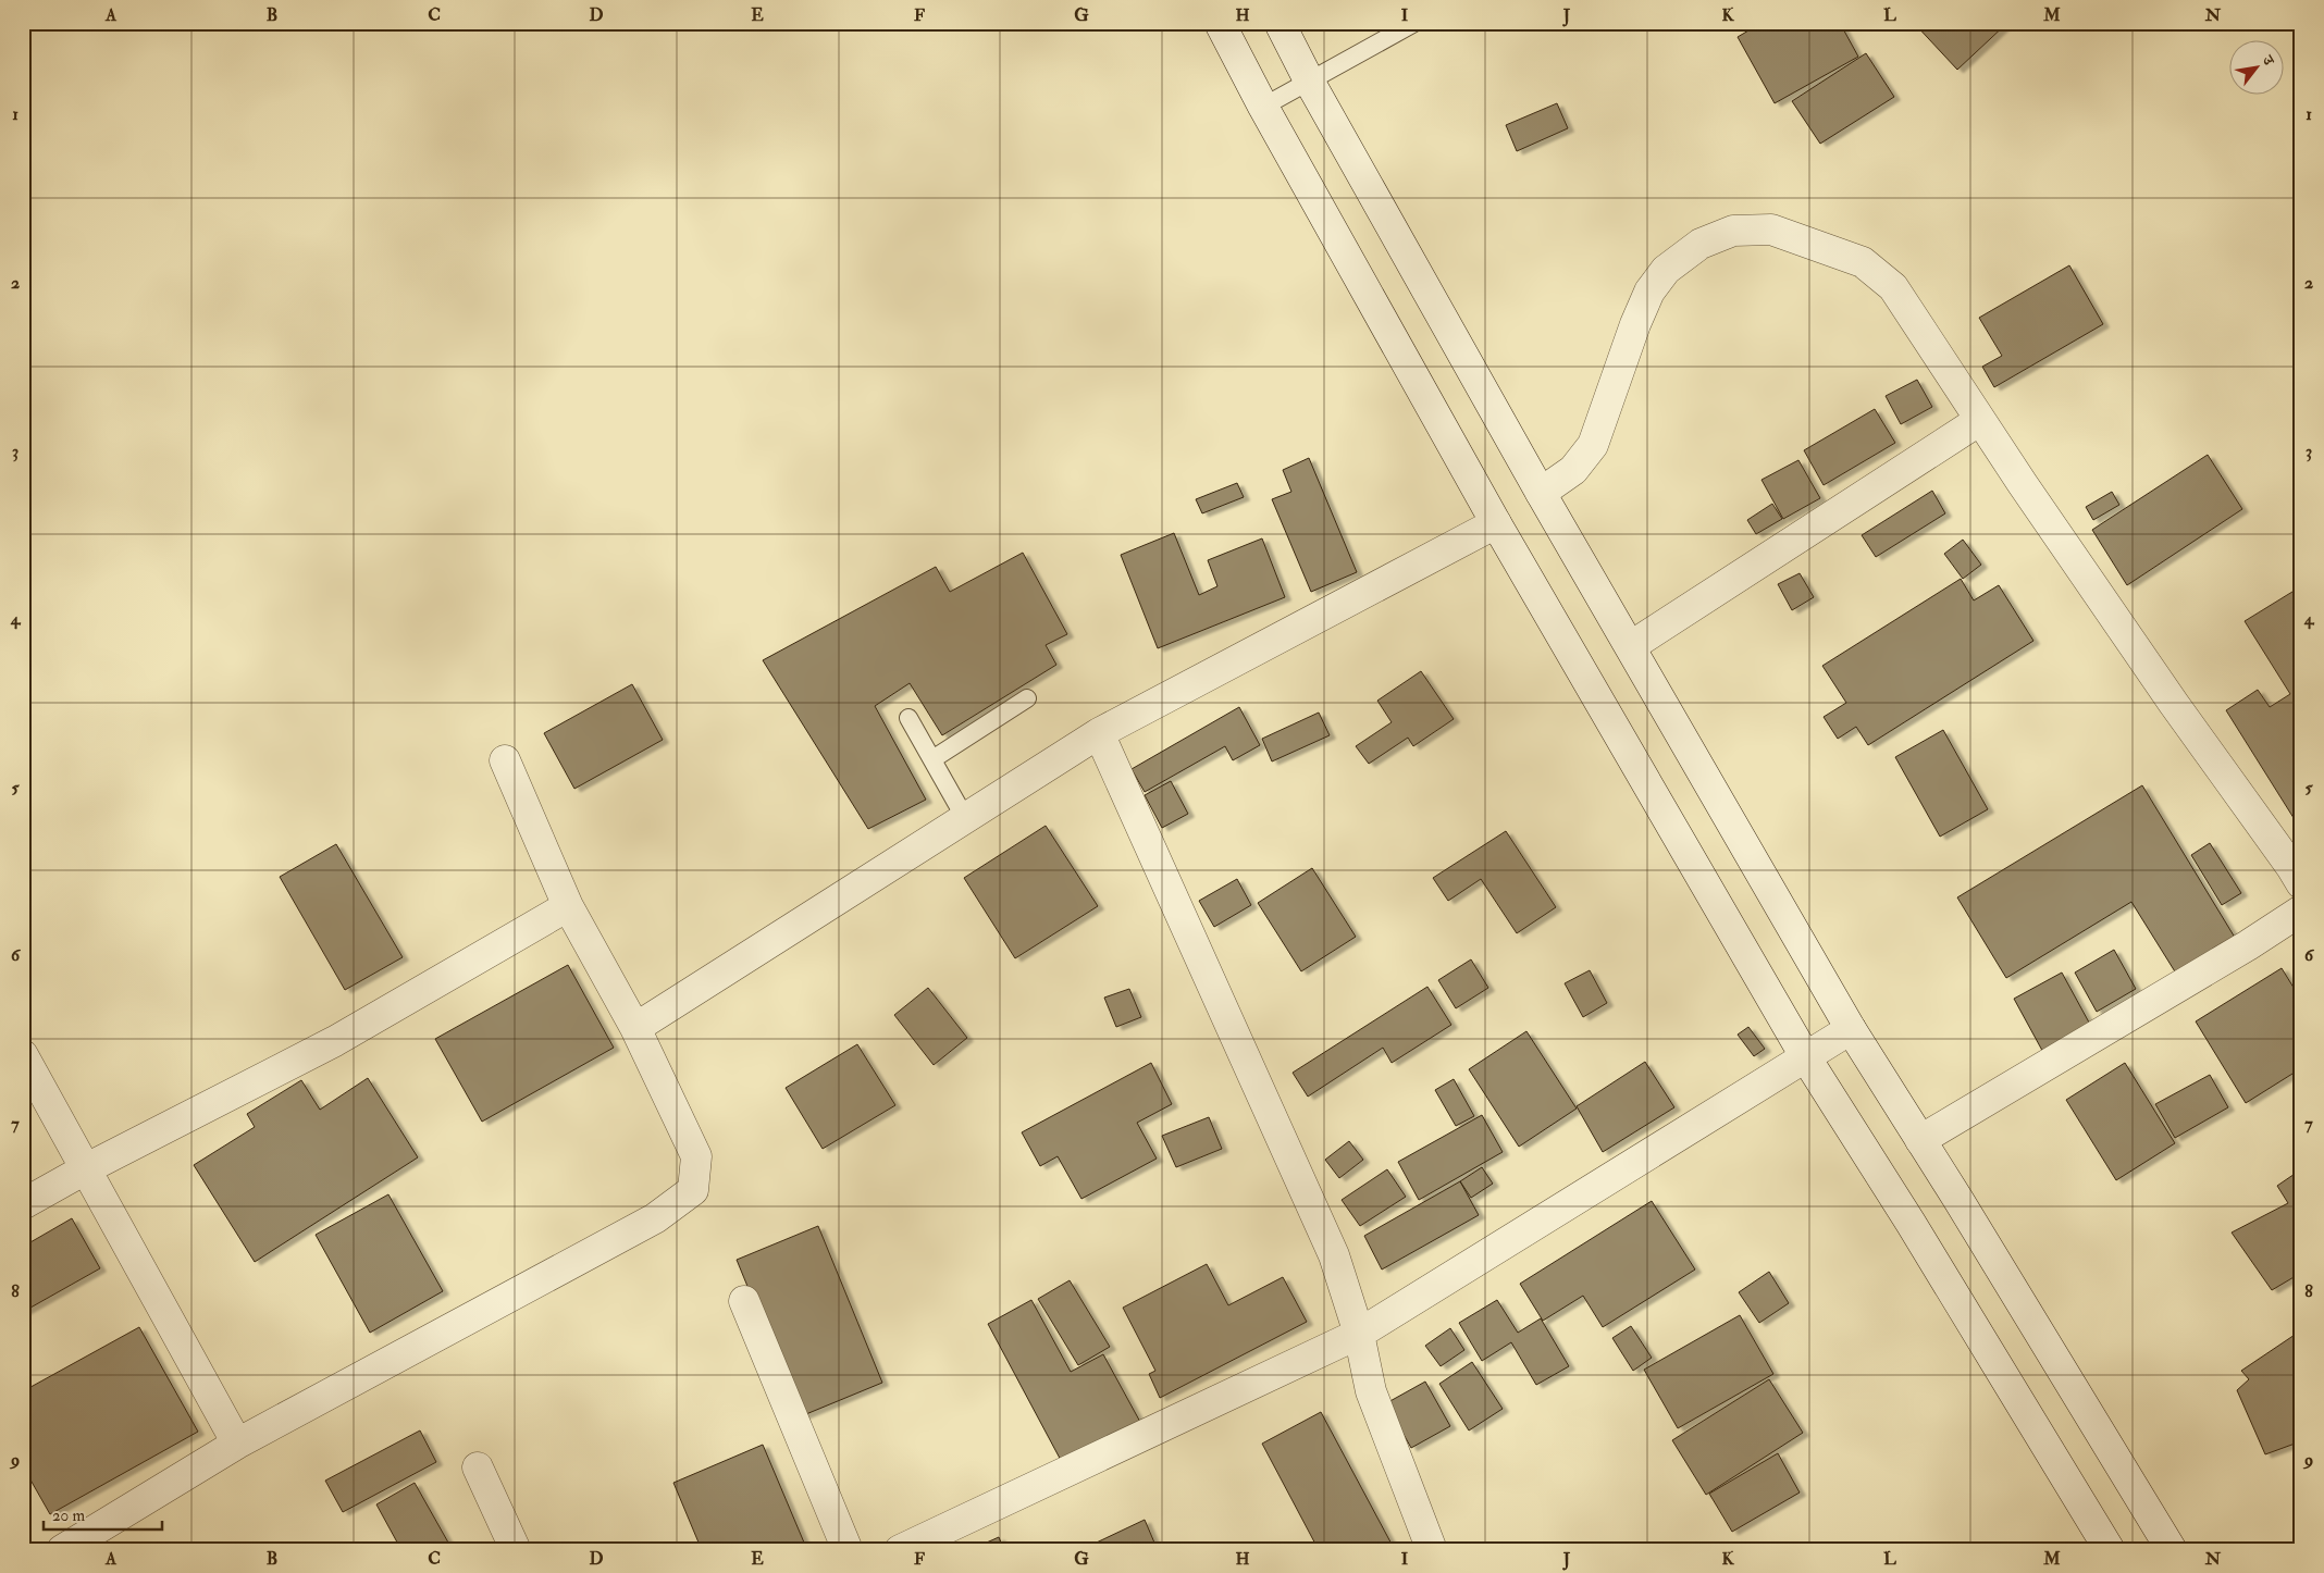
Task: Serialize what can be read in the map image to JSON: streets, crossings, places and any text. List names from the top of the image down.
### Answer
{
  "scale_bar": "20 m",
  "north": "top right",
  "grid": {
    "columns": [
      "A",
      "B",
      "C",
      "D",
      "E",
      "F",
      "G",
      "H",
      "I",
      "J",
      "K",
      "L",
      "M",
      "N"
    ],
    "rows": [
      "1",
      "2",
      "3",
      "4",
      "5",
      "6",
      "7",
      "8",
      "9"
    ]
  }
}
